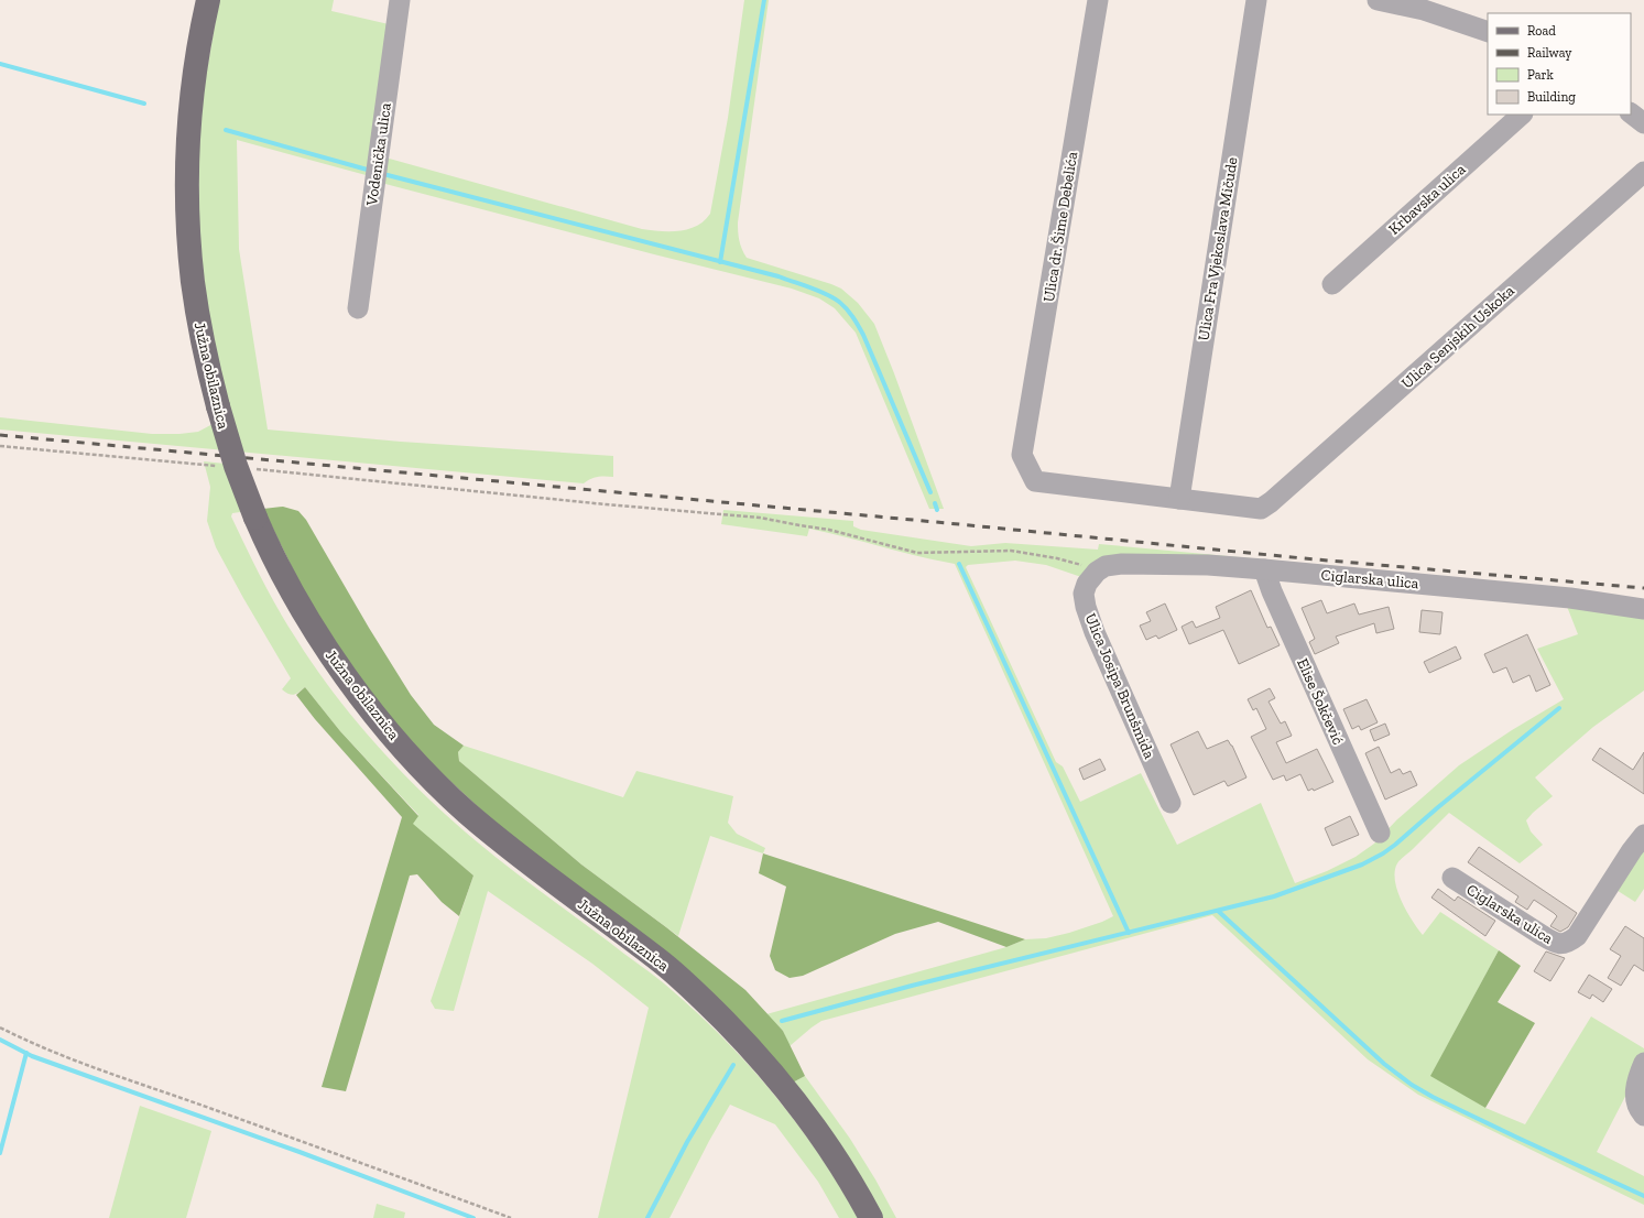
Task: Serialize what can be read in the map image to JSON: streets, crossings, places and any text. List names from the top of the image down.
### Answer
{
  "streets": {
    "main road": ["Južna obilaznica"],
    "street": [
      "Vodenička ulica",
      "Krbavska ulica",
      "Ulica dr. Šime Debelića",
      "Ulica Fra Vjekoslava Mičude",
      "Ulica Senjskih Uskoka",
      "Ciglarska ulica",
      "Ulica Josipa Brunšmida",
      "Elise Šokčević"
    ]
  },
  "crossings": [
    ["Ulica dr. Šime Debelića", "Ulica Fra Vjekoslava Mičude"],
    ["Ulica dr. Šime Debelića", "Ulica Senjskih Uskoka"],
    ["Ulica Fra Vjekoslava Mičude", "Ulica Senjskih Uskoka"],
    ["Ciglarska ulica", "Ulica Josipa Brunšmida"],
    ["Ciglarska ulica", "Elise Šokčević"]
  ],
  "legend": [
    "Road",
    "Railway",
    "Park",
    "Building"
  ]
}
